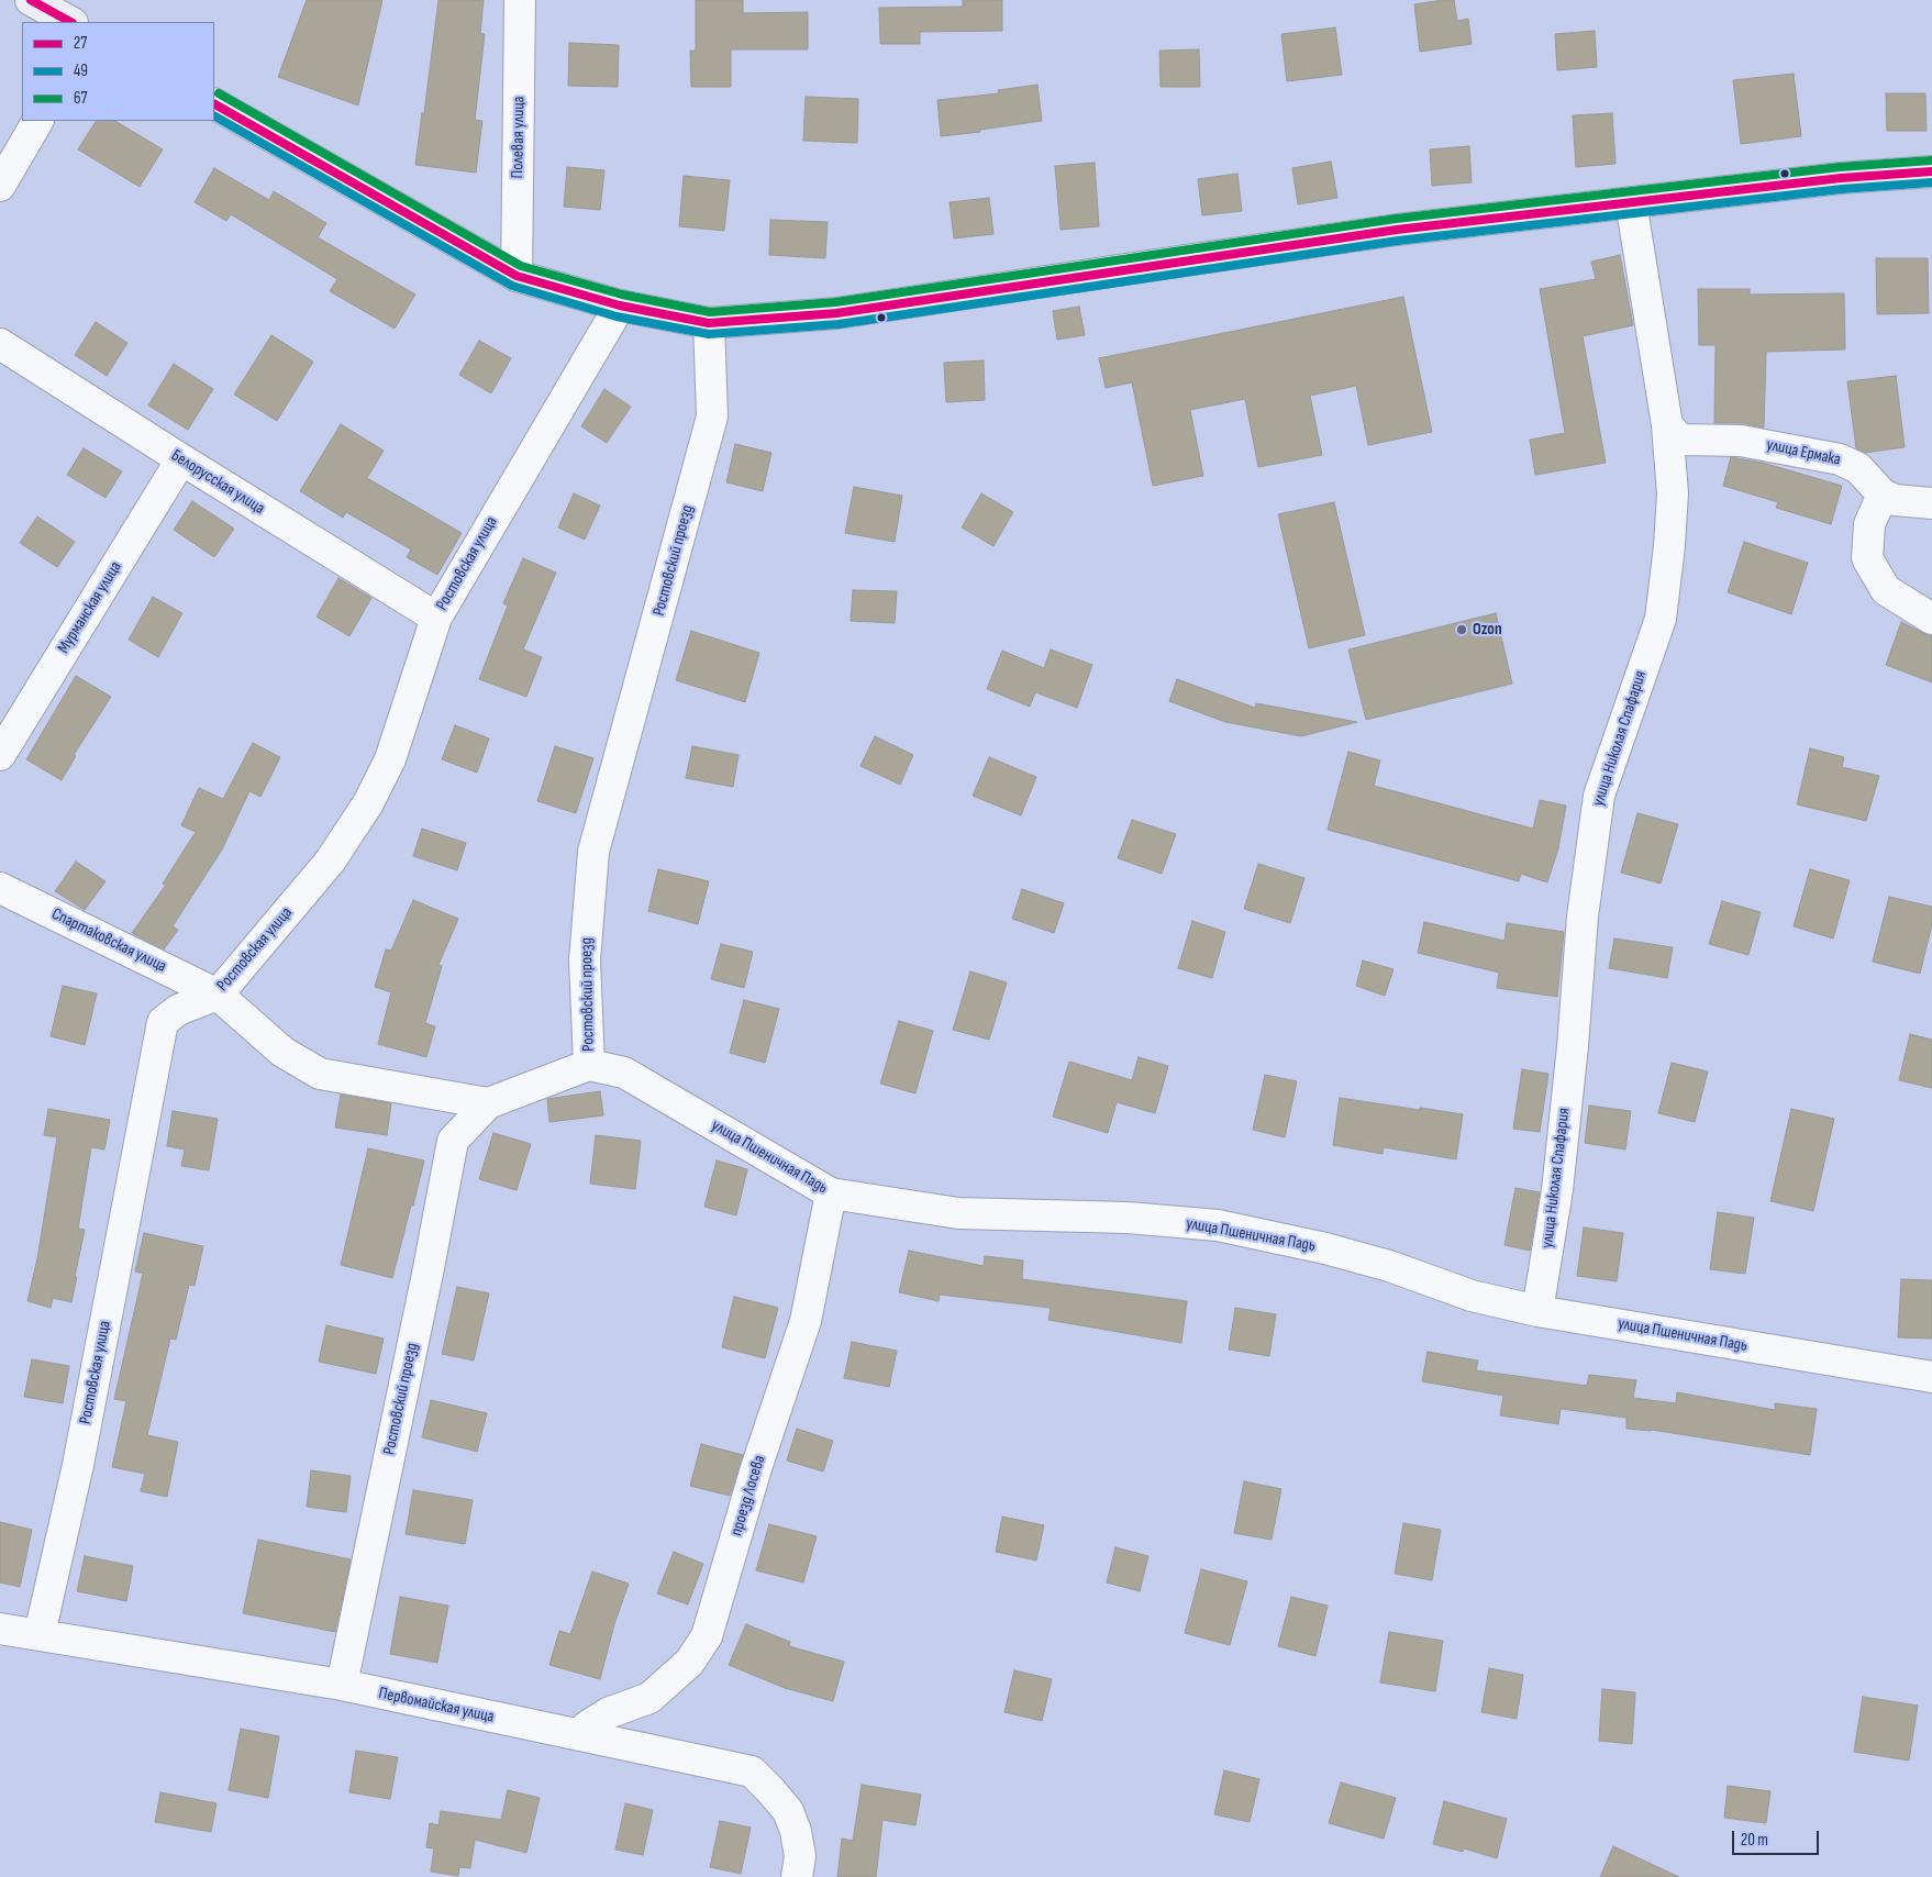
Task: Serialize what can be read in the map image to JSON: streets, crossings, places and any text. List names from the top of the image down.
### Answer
{
  "streets": {
    "street": [
      "Полевая улица",
      "улица Ермака",
      "Белорусская улица",
      "Ростовский проезд",
      "Ростовская улица",
      "Мурманская улица",
      "улица Николая Спафария",
      "Спартаковская улица",
      "улица Пшеничная Падь",
      "проезд Лосева",
      "Первомайская улица"
    ]
  },
  "crossings": [
    ["улица Ермака", "улица Николая Спафария"],
    ["Белорусская улица", "Ростовская улица"],
    ["Белорусская улица", "Мурманская улица"],
    ["Ростовский проезд", "Спартаковская улица"],
    ["Ростовский проезд", "улица Пшеничная Падь"],
    ["Ростовский проезд", "Первомайская улица"],
    ["Ростовская улица", "Спартаковская улица"],
    ["Ростовская улица", "Первомайская улица"],
    ["улица Николая Спафария", "улица Пшеничная Падь"],
    ["улица Пшеничная Падь", "проезд Лосева"],
    ["проезд Лосева", "Первомайская улица"]
  ],
  "places": ["Ozon"],
  "lines": ["transit line 27", "transit line 67", "transit line 49"],
  "legend": ["27", "49", "67"],
  "scale_bar": "20 m"
}
